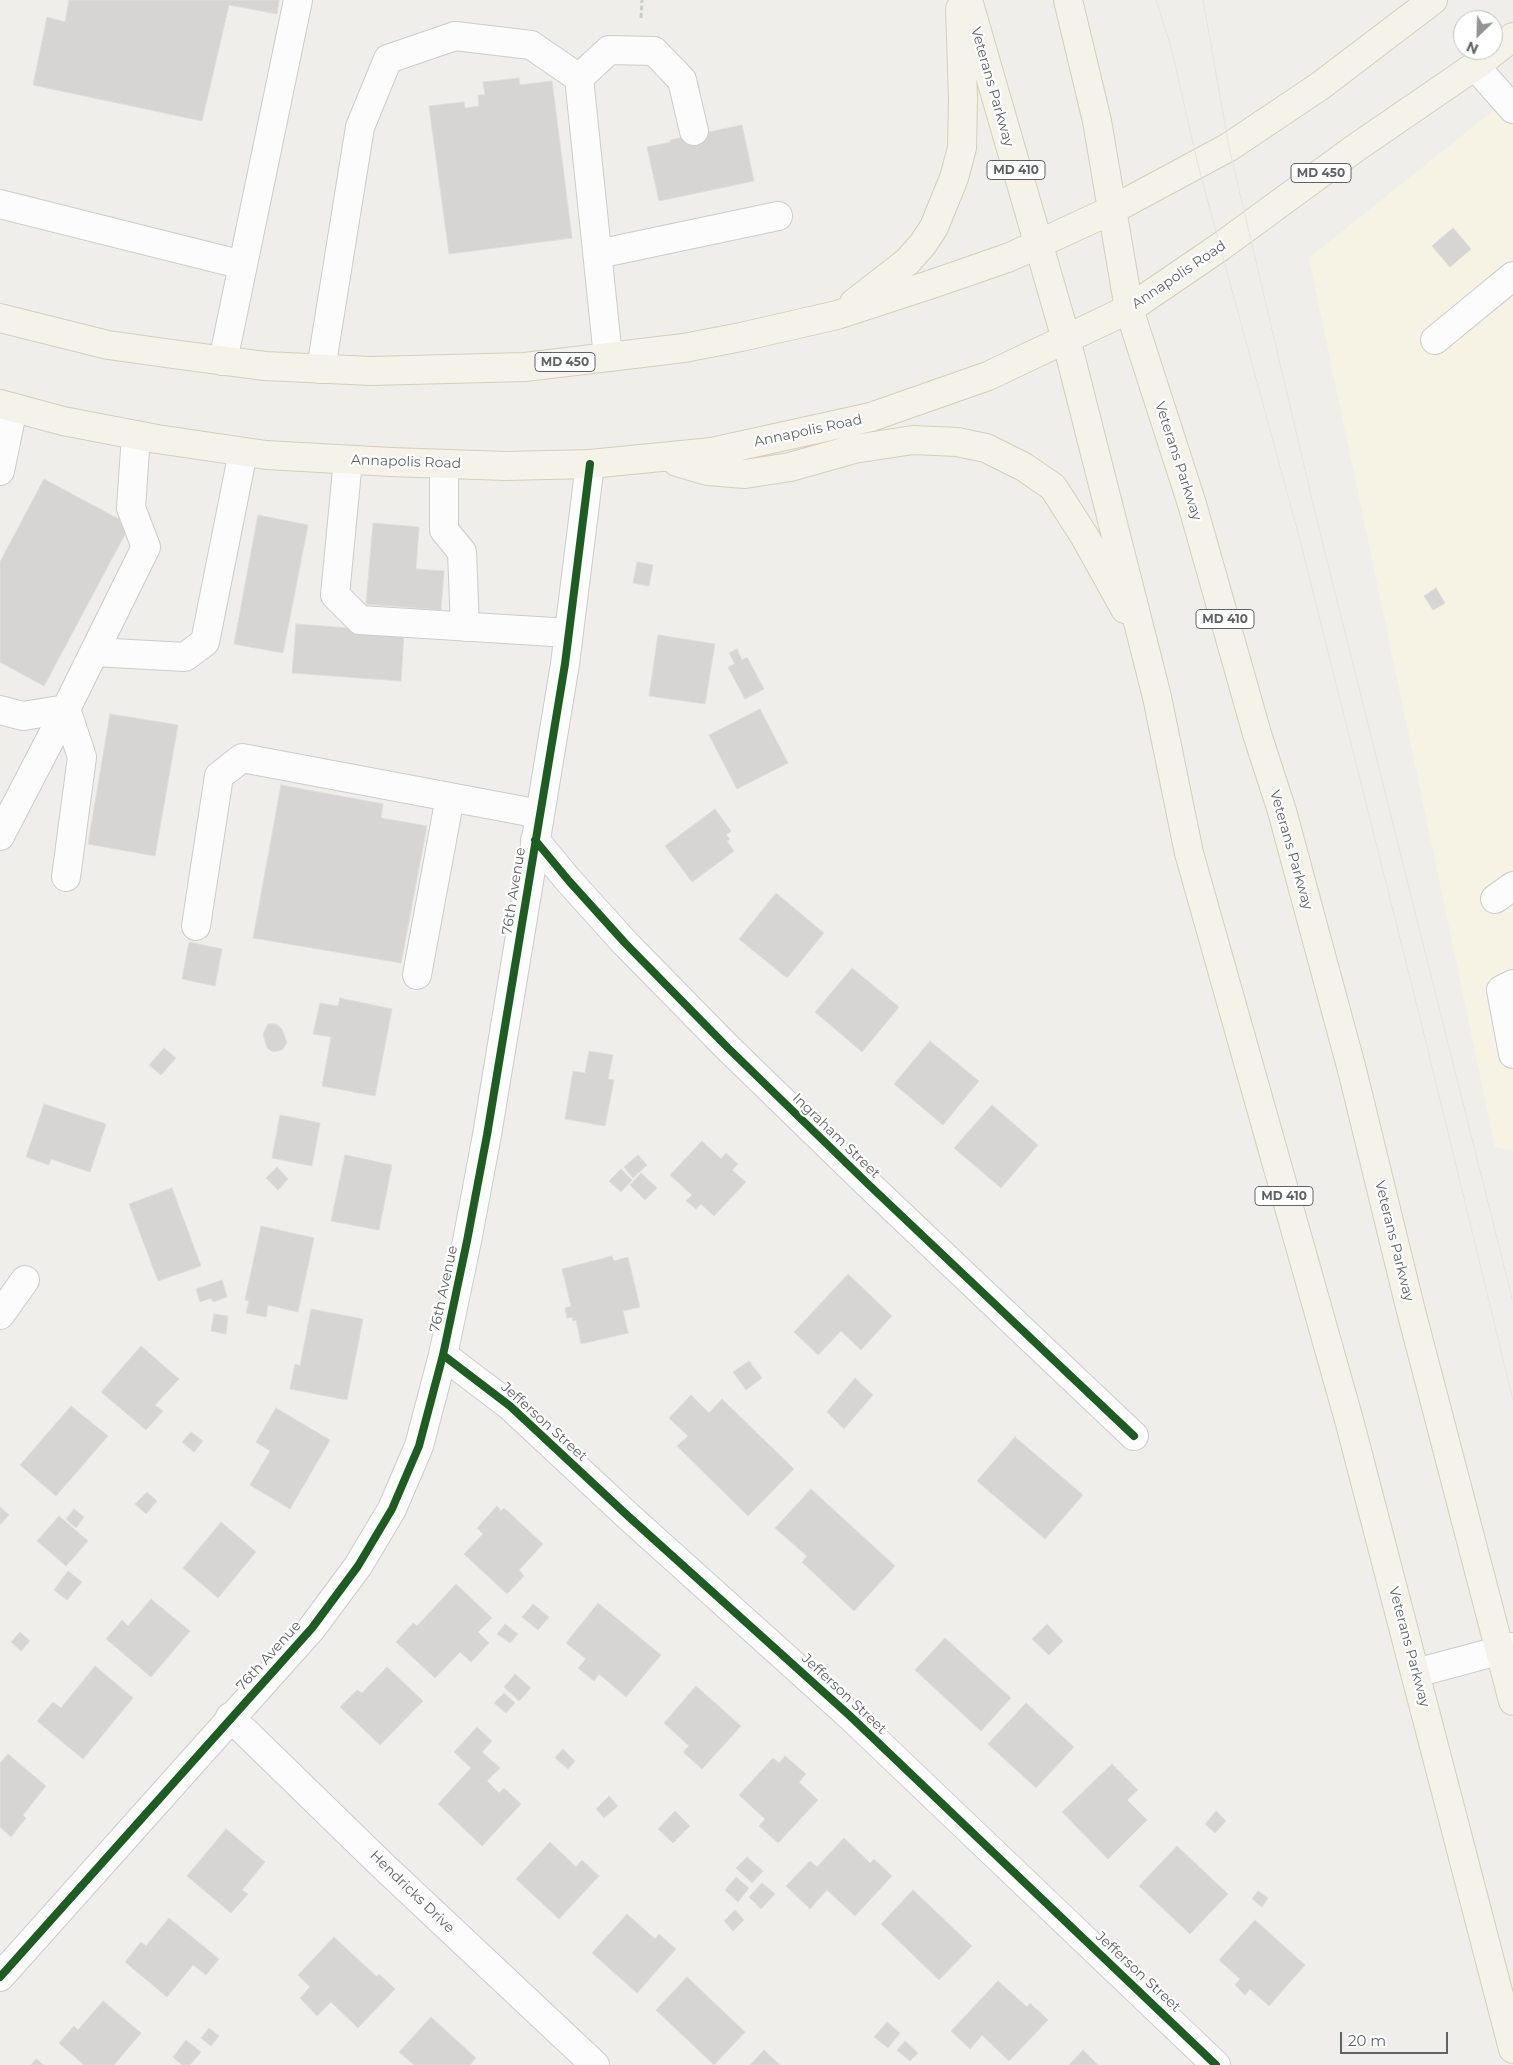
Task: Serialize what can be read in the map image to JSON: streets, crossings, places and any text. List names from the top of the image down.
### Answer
{
  "streets": {
    "main road": [
      "Veterans Parkway",
      "MD 410",
      "MD 450",
      "Annapolis Road"
    ],
    "street": [
      "76th Avenue",
      "Ingraham Street",
      "Jefferson Street",
      "Hendricks Drive"
    ]
  },
  "crossings": [
    ["Veterans Parkway", "MD 450"],
    ["Veterans Parkway", "Annapolis Road"],
    ["Annapolis Road", "76th Avenue"],
    ["76th Avenue", "Ingraham Street"],
    ["76th Avenue", "Jefferson Street"],
    ["76th Avenue", "Hendricks Drive"]
  ],
  "scale_bar": "20 m",
  "north": "bottom left"
}
